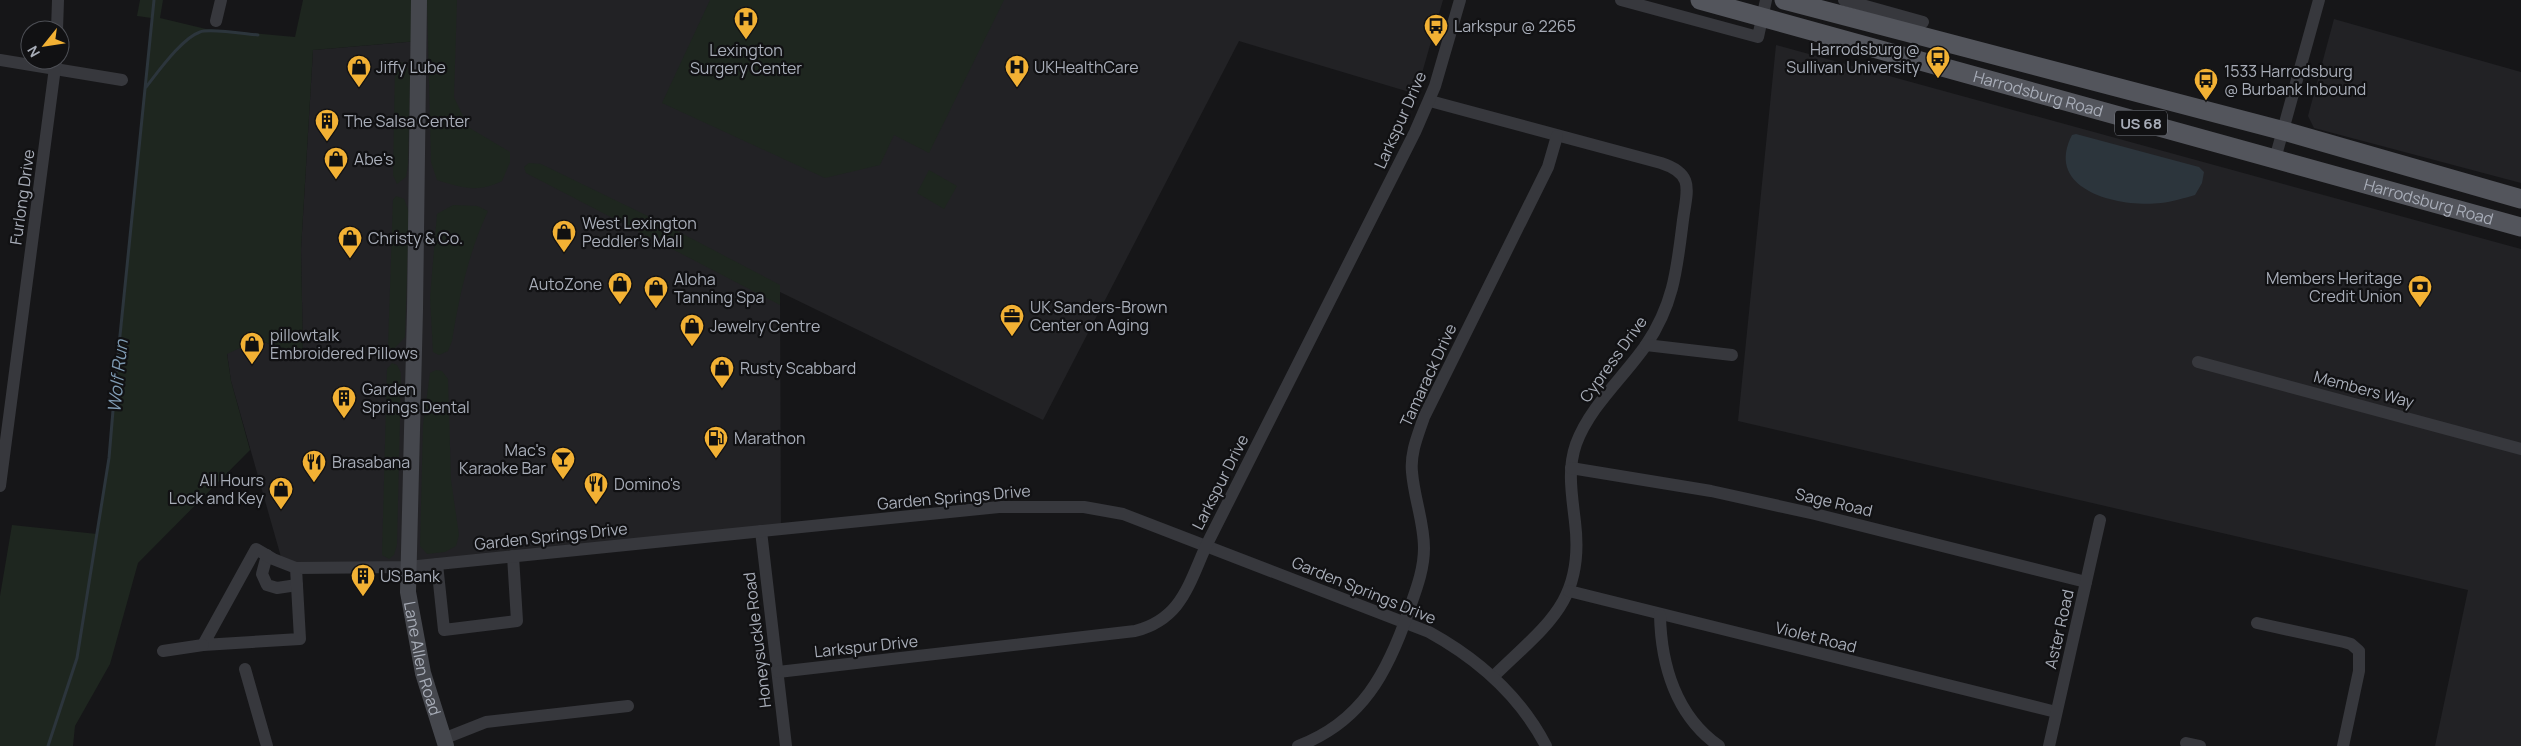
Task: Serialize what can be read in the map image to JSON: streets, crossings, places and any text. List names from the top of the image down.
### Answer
{
  "streets": {
    "main road": ["Harrodsburg Road", "US 68", "Lane Allen Road"],
    "street": [
      "Larkspur Drive",
      "Furlong Drive",
      "Cypress Drive",
      "Tamarack Drive",
      "Members Way",
      "Garden Springs Drive",
      "Sage Road",
      "Aster Road",
      "Violet Road",
      "Honeysuckle Road"
    ]
  },
  "crossings": [
    ["Larkspur Drive", "Cypress Drive"],
    ["Larkspur Drive", "Garden Springs Drive"],
    ["Larkspur Drive", "Honeysuckle Road"],
    ["Cypress Drive", "Tamarack Drive"],
    ["Cypress Drive", "Garden Springs Drive"],
    ["Cypress Drive", "Sage Road"],
    ["Cypress Drive", "Violet Road"],
    ["Tamarack Drive", "Garden Springs Drive"],
    ["Garden Springs Drive", "Honeysuckle Road"],
    ["Garden Springs Drive", "Lane Allen Road"],
    ["Sage Road", "Aster Road"],
    ["Aster Road", "Violet Road"]
  ],
  "water": ["Wolf Run"],
  "places": {
    "hospital": ["Lexington Surgery Center", "UKHealthCare"],
    "bus stop": ["Larkspur @ 2265", "Harrodsburg @ Sullivan University", "1533 Harrodsburg @ Burbank Inbound"],
    "shop": [
      "Jiffy Lube",
      "Abe's",
      "West Lexington Peddler's Mall",
      "Christy & Co.",
      "AutoZone",
      "Aloha Tanning Spa",
      "Jewelry Centre",
      "pillowtalk Embroidered Pillows",
      "Rusty Scabbard",
      "All Hours Lock and Key"
    ],
    "building": ["The Salsa Center", "Garden Springs Dental", "US Bank"],
    "bank": ["Members Heritage Credit Union"],
    "office": ["UK Sanders-Brown Center on Aging"],
    "fuel station": ["Marathon"],
    "bar": ["Mac's Karaoke Bar"],
    "restaurant": ["Brasabana", "Domino's"]
  },
  "north": "bottom left"
}
